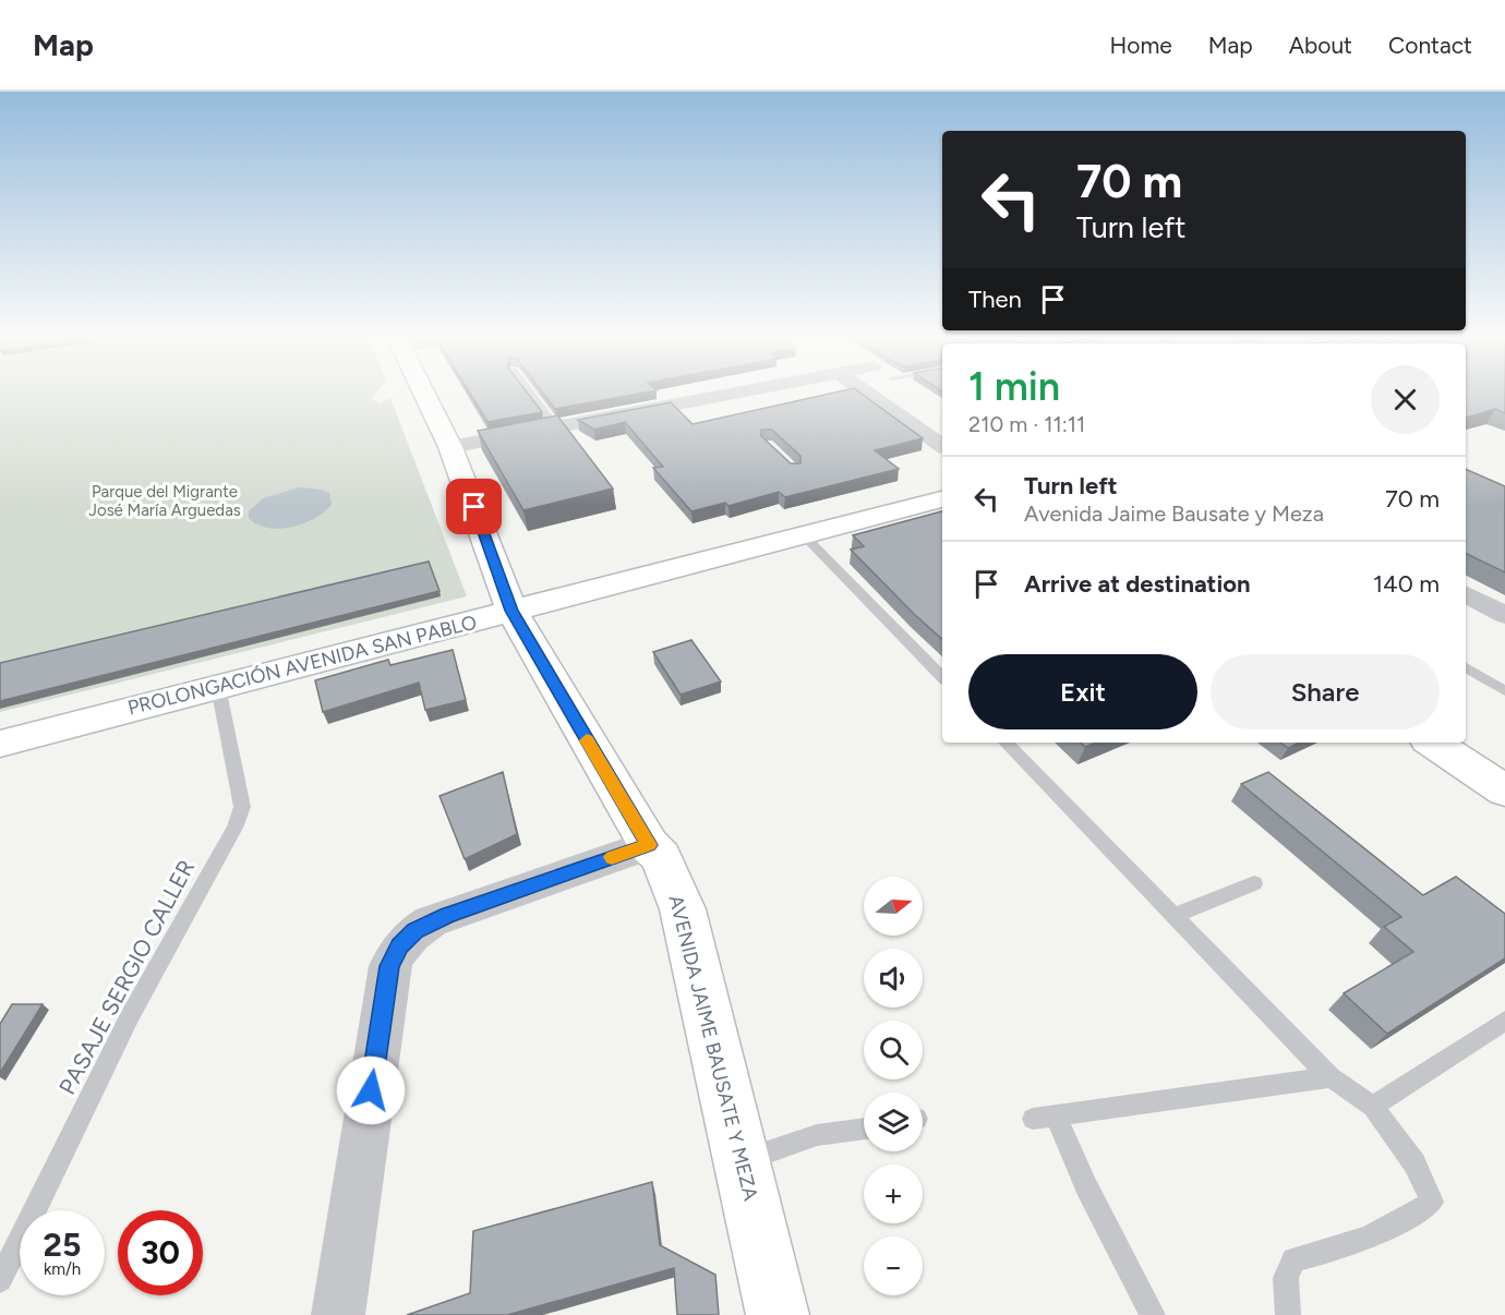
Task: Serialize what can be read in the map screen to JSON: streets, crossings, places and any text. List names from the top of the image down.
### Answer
{
  "streets": {
    "street": ["PROLONGACIÓN AVENIDA SAN PABLO", "AVENIDA JAIME BAUSATE Y MEZA"],
    "lane": ["PASAJE SERGIO CALLER"]
  },
  "crossings": [
    ["PROLONGACIÓN AVENIDA SAN PABLO", "PASAJE SERGIO CALLER"],
    ["PROLONGACIÓN AVENIDA SAN PABLO", "AVENIDA JAIME BAUSATE Y MEZA"]
  ],
  "parks": ["Parque del Migrante José María Arguedas"],
  "north": "right",
  "page": {
    "header": "Map",
    "nav": [
      "Home",
      "Map",
      "About",
      "Contact"
    ],
    "turn": ["70 m", "Turn left"],
    "then": "Then",
    "heading": ["1 min", "210 m · 11:11"],
    "list": [
      {
        "name": "Turn left",
        "note": "Avenida Jaime Bausate y Meza",
        "value": "70 m"
      },
      {
        "name": "Arrive at destination",
        "value": "140 m"
      }
    ],
    "buttons": ["Exit", "Share"],
    "map_buttons": ["+", "−"],
    "speed": "25 km/h",
    "limit": "30"
  }
}
